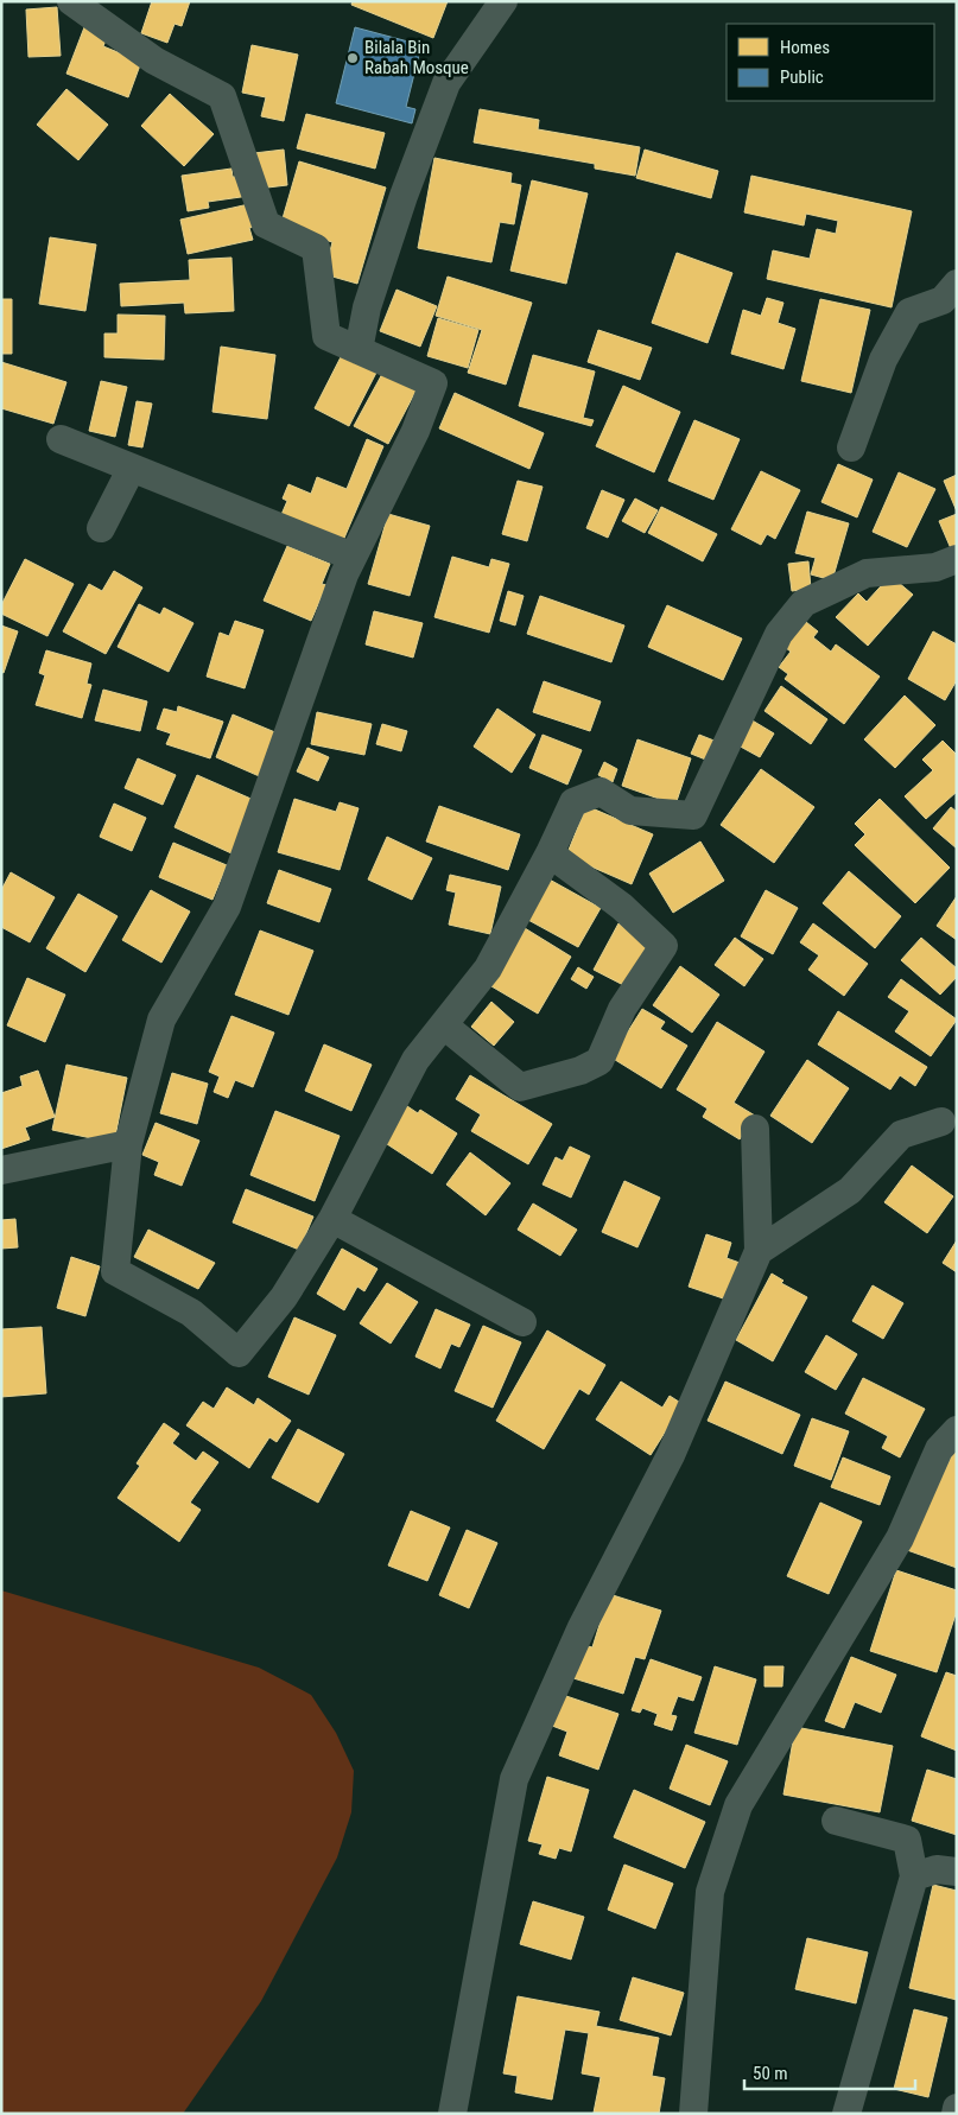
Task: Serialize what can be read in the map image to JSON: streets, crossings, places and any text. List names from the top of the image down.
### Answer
{
  "places": ["Bilala Bin Rabah Mosque"],
  "legend": ["Homes", "Public"],
  "scale_bar": "50 m"
}
